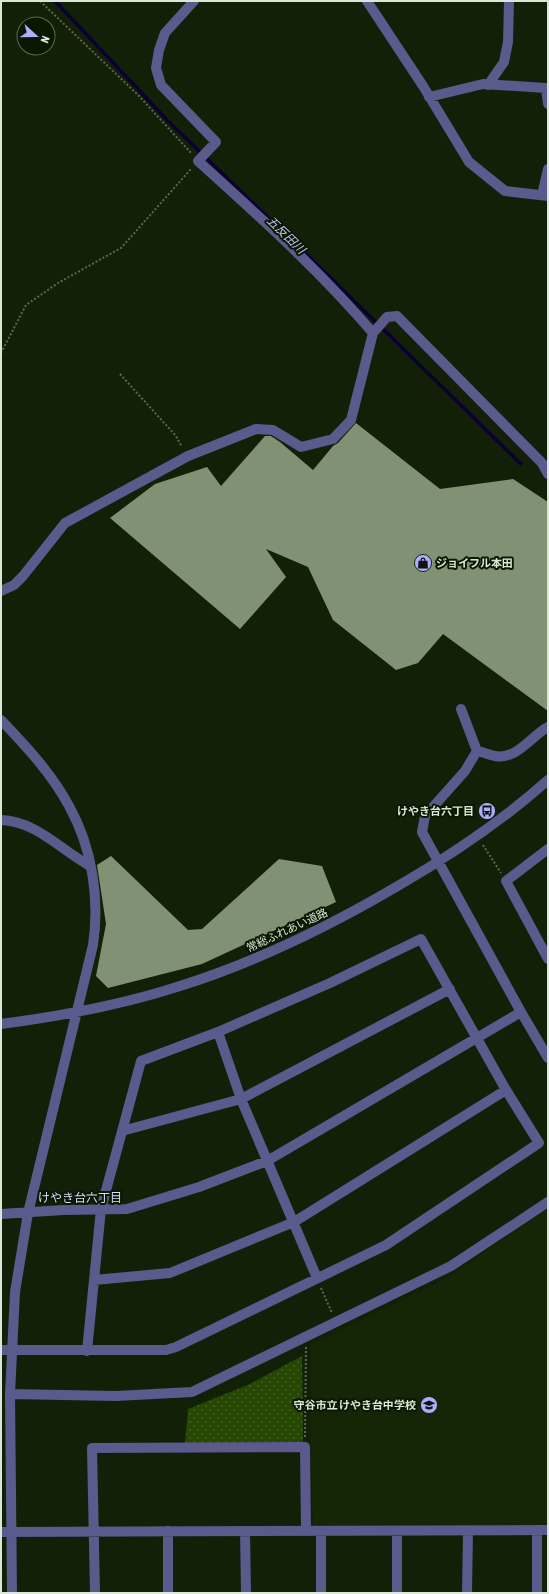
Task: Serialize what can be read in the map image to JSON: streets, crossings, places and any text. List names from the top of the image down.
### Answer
{
  "streets": {
    "street": ["常総ふれあい道路"]
  },
  "districts": ["けやき台六丁目"],
  "water": ["五反田川"],
  "places": {
    "shop": ["ジョイフル本田"],
    "bus stop": ["けやき台六丁目"],
    "school or university": ["守谷市立 けやき台中学校"]
  },
  "north": "right"
}
